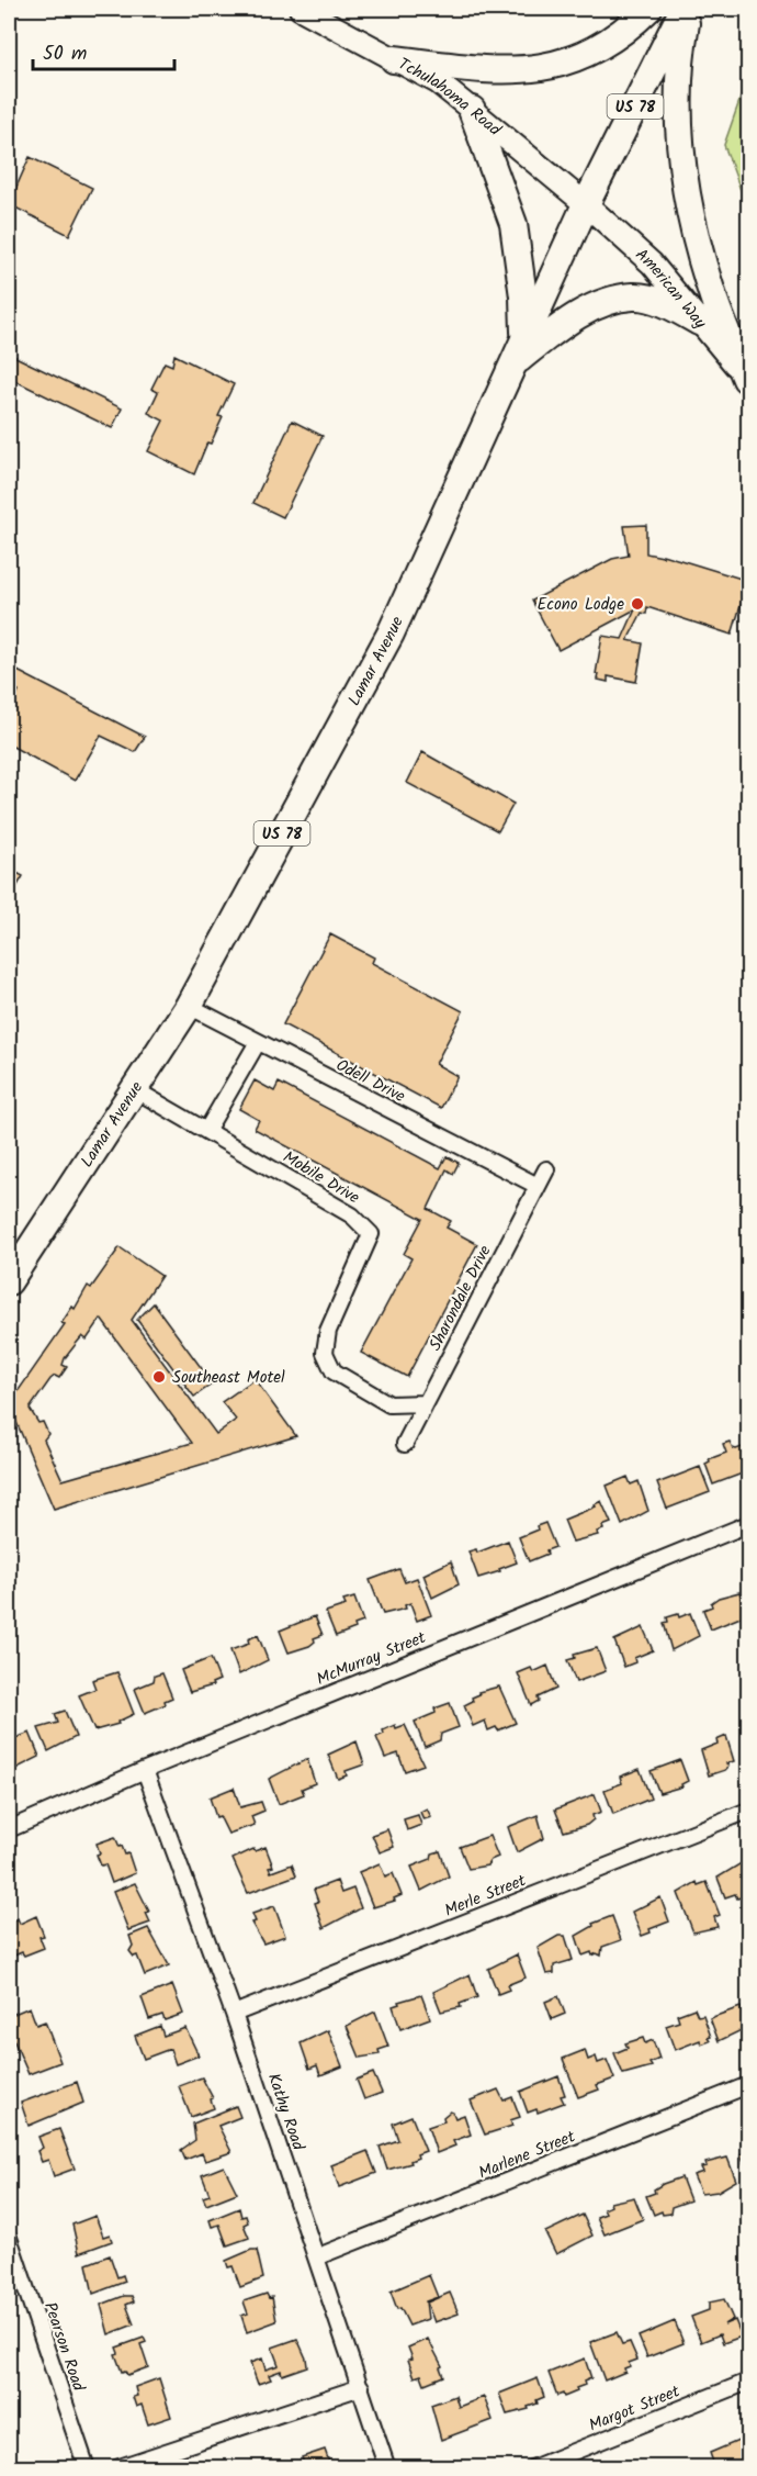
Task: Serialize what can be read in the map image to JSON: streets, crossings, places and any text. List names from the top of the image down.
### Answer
{
  "streets": {
    "highway": ["US 78", "Lamar Avenue"],
    "main road": ["Tchulahoma Road", "American Way"],
    "street": [
      "Odell Drive",
      "Mobile Drive",
      "Sharondale Drive",
      "McMurray Street",
      "Merle Street",
      "Kathy Road",
      "Marlene Street",
      "Pearson Road",
      "Margot Street"
    ]
  },
  "crossings": [
    ["Tchulahoma Road", "American Way"],
    ["Tchulahoma Road", "Lamar Avenue"],
    ["American Way", "Lamar Avenue"],
    ["Lamar Avenue", "Odell Drive"],
    ["Lamar Avenue", "Mobile Drive"],
    ["Odell Drive", "Sharondale Drive"],
    ["Mobile Drive", "Sharondale Drive"],
    ["McMurray Street", "Kathy Road"],
    ["Merle Street", "Kathy Road"],
    ["Kathy Road", "Marlene Street"]
  ],
  "places": ["Econo Lodge", "Southeast Motel"],
  "scale_bar": "50 m"
}
